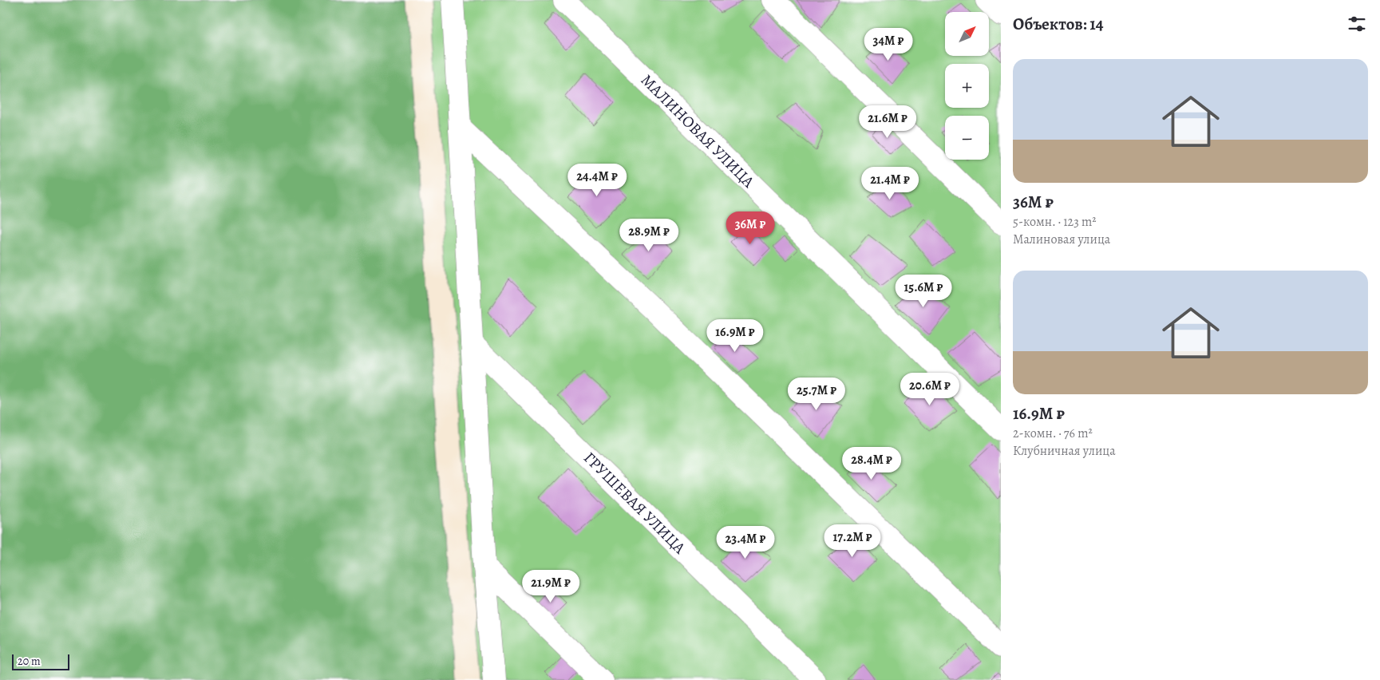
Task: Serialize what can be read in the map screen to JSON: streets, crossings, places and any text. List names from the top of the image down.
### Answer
{
  "streets": {
    "street": ["МАЛИНОВАЯ УЛИЦА", "ГРУШЕВАЯ УЛИЦА"]
  },
  "scale_bar": "20 m",
  "north": "top right",
  "page": {
    "heading": "Объектов: 14",
    "map_buttons": ["+", "−"],
    "price": [
      "34M ₽",
      "21.6M ₽",
      "24.4M ₽",
      "21.4M ₽",
      "36M ₽",
      "28.9M ₽",
      "15.6M ₽",
      "16.9M ₽",
      "20.6M ₽",
      "25.7M ₽",
      "28.4M ₽",
      "17.2M ₽",
      "23.4M ₽",
      "21.9M ₽"
    ],
    "list": [
      {
        "name": "36M ₽",
        "note": "5-комн. · 123 m² · Малиновая улица"
      },
      {
        "name": "16.9M ₽",
        "note": "2-комн. · 76 m² · Клубничная улица"
      }
    ],
    "scale": "20 m"
  }
}
